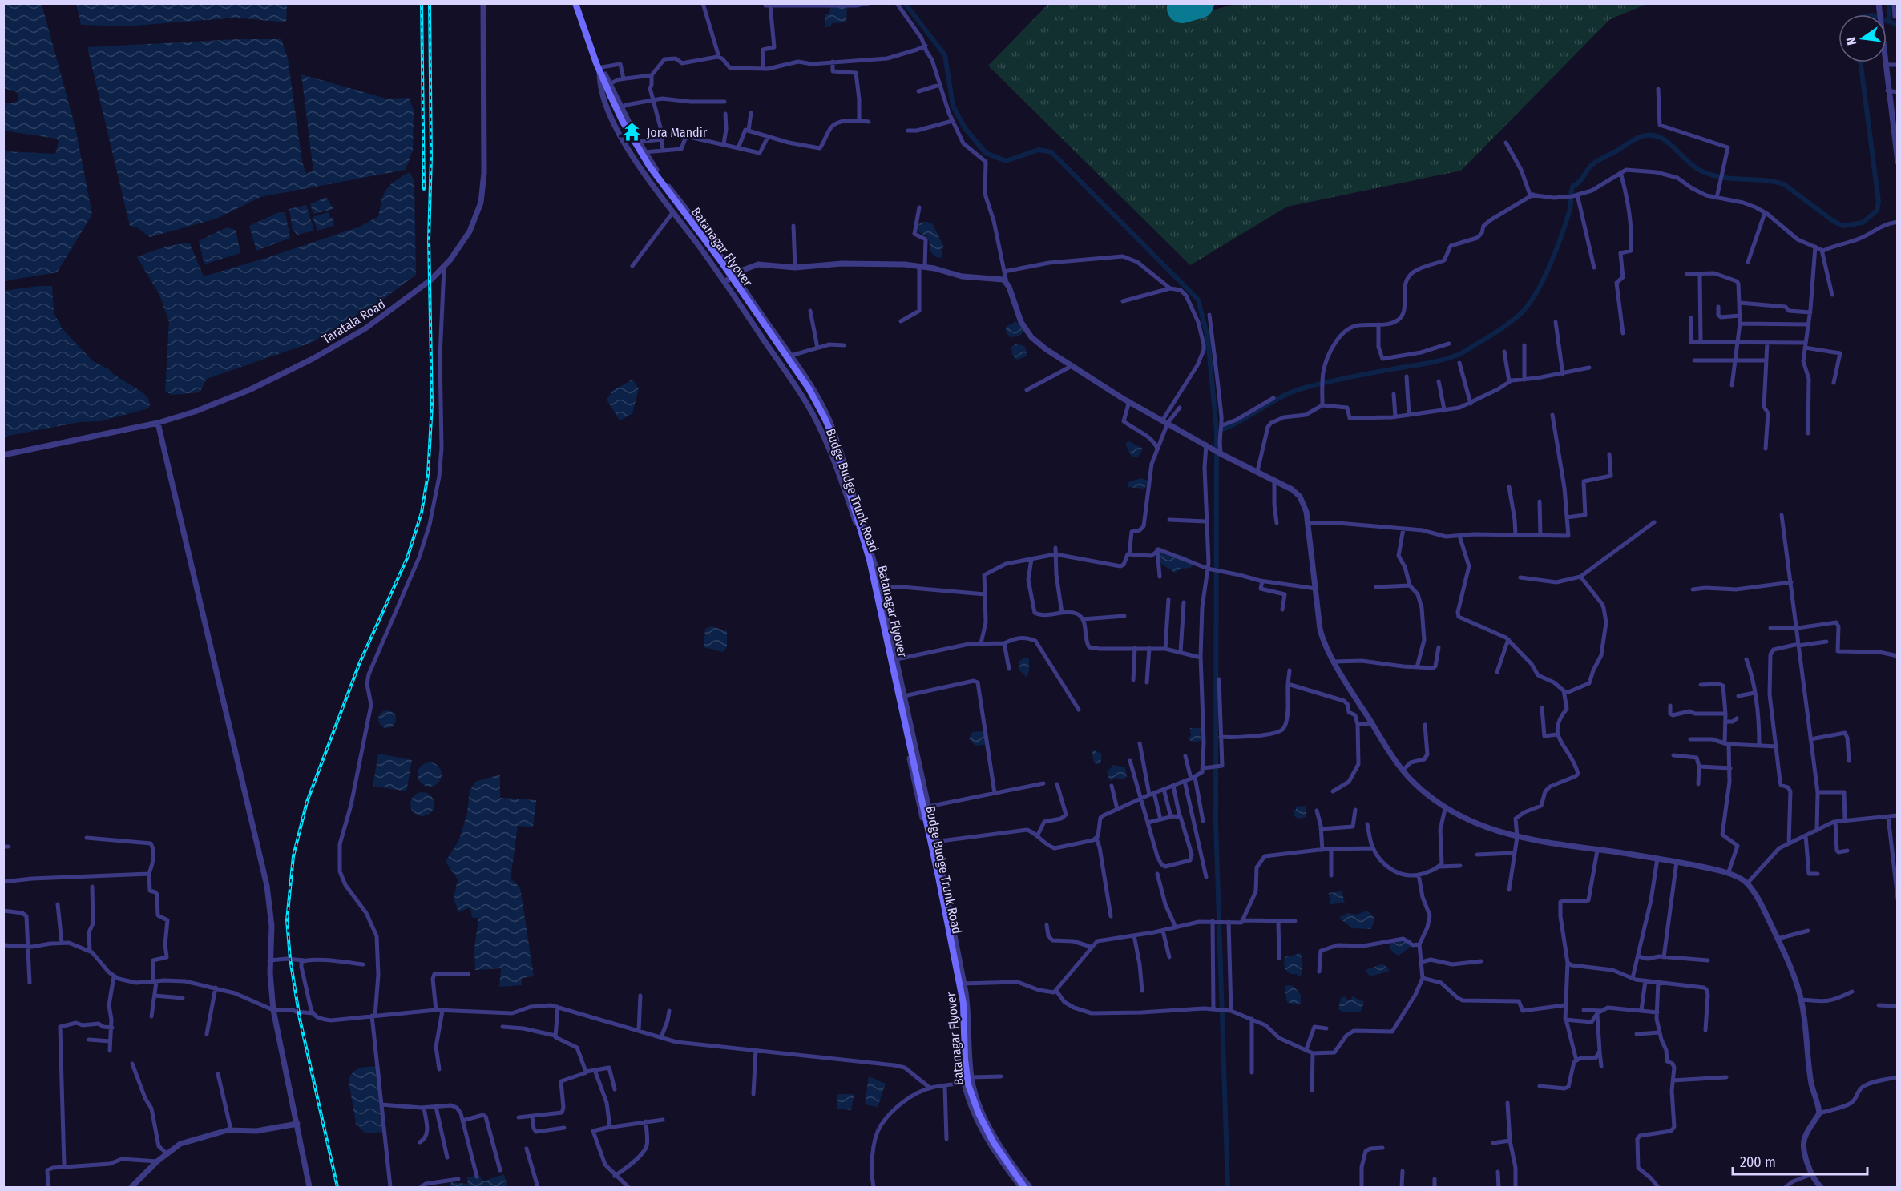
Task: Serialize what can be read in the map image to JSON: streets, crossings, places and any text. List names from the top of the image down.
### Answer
{
  "streets": {
    "main road": ["Batanagar Flyover"],
    "street": ["Taratala Road", "Budge Budge Trunk Road"]
  },
  "crossings": [
    ["Batanagar Flyover", "Budge Budge Trunk Road"]
  ],
  "places": {
    "temple": ["Jora Mandir"]
  },
  "scale_bar": "200 m",
  "north": "left"
}
